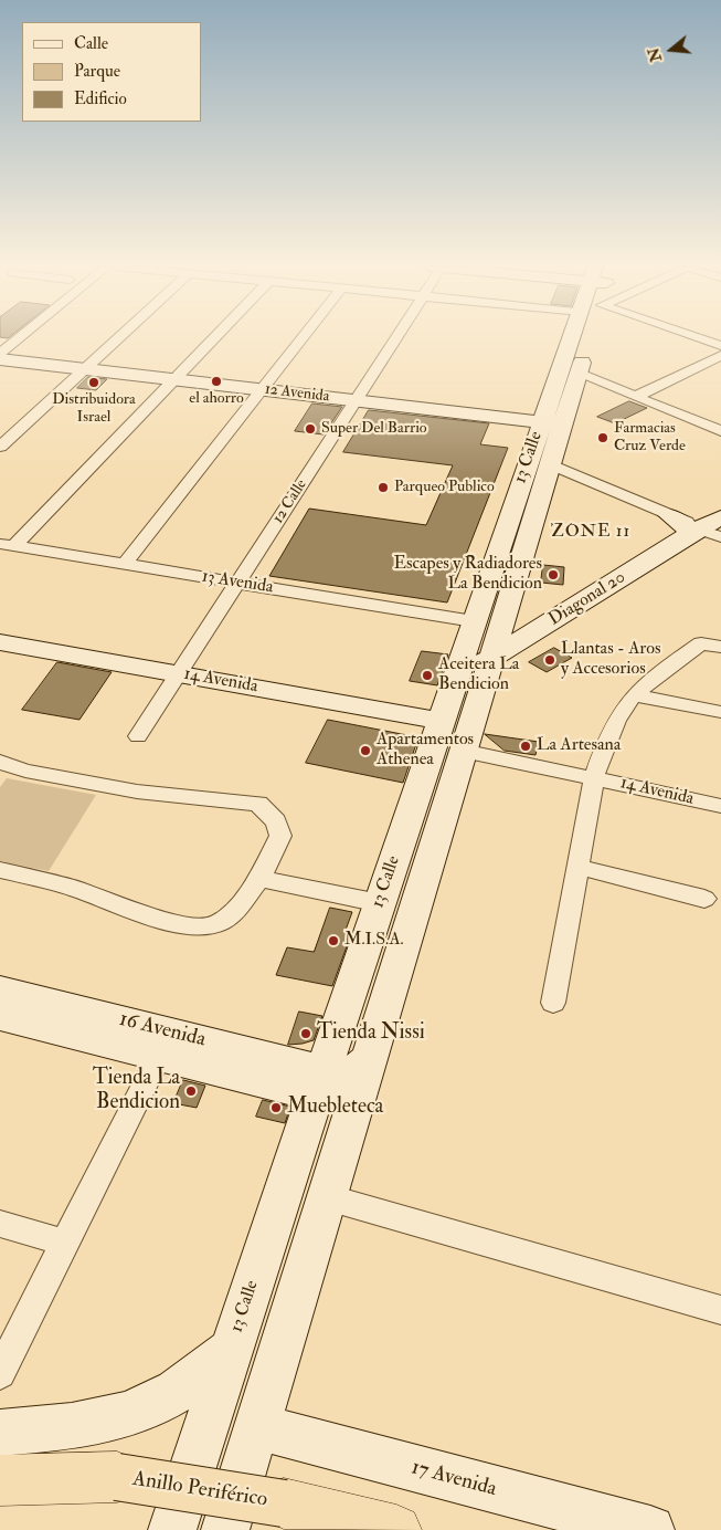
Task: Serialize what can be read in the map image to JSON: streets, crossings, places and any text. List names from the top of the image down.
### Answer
{
  "streets": {
    "highway": ["Anillo Periférico"],
    "main road": [
      "12 Avenida",
      "13 Calle",
      "Diagonal 20",
      "14 Avenida",
      "16 Avenida"
    ],
    "street": ["12 Calle", "13 Avenida", "17 Avenida"]
  },
  "crossings": [
    ["12 Avenida", "13 Calle"],
    ["12 Avenida", "12 Calle"],
    ["13 Calle", "13 Avenida"],
    ["13 Calle", "Diagonal 20"],
    ["13 Calle", "14 Avenida"],
    ["13 Calle", "16 Avenida"],
    ["13 Calle", "17 Avenida"],
    ["12 Calle", "13 Avenida"],
    ["12 Calle", "14 Avenida"]
  ],
  "districts": ["ZONE 11"],
  "places": [
    "el ahorro",
    "Distribuidora Israel",
    "Super Del Barrio",
    "Farmacias Cruz Verde",
    "Parqueo Publico",
    "Escapes y Radiadores La Bendicion",
    "Llantas - Aros y Accesorios",
    "Aceitera La Bendicion",
    "La Artesana",
    "Apartamentos Athenea",
    "M.I.S.A.",
    "Tienda Nissi",
    "Tienda La Bendicion",
    "Muebleteca"
  ],
  "legend": ["Calle", "Parque", "Edificio"],
  "north": "left"
}
